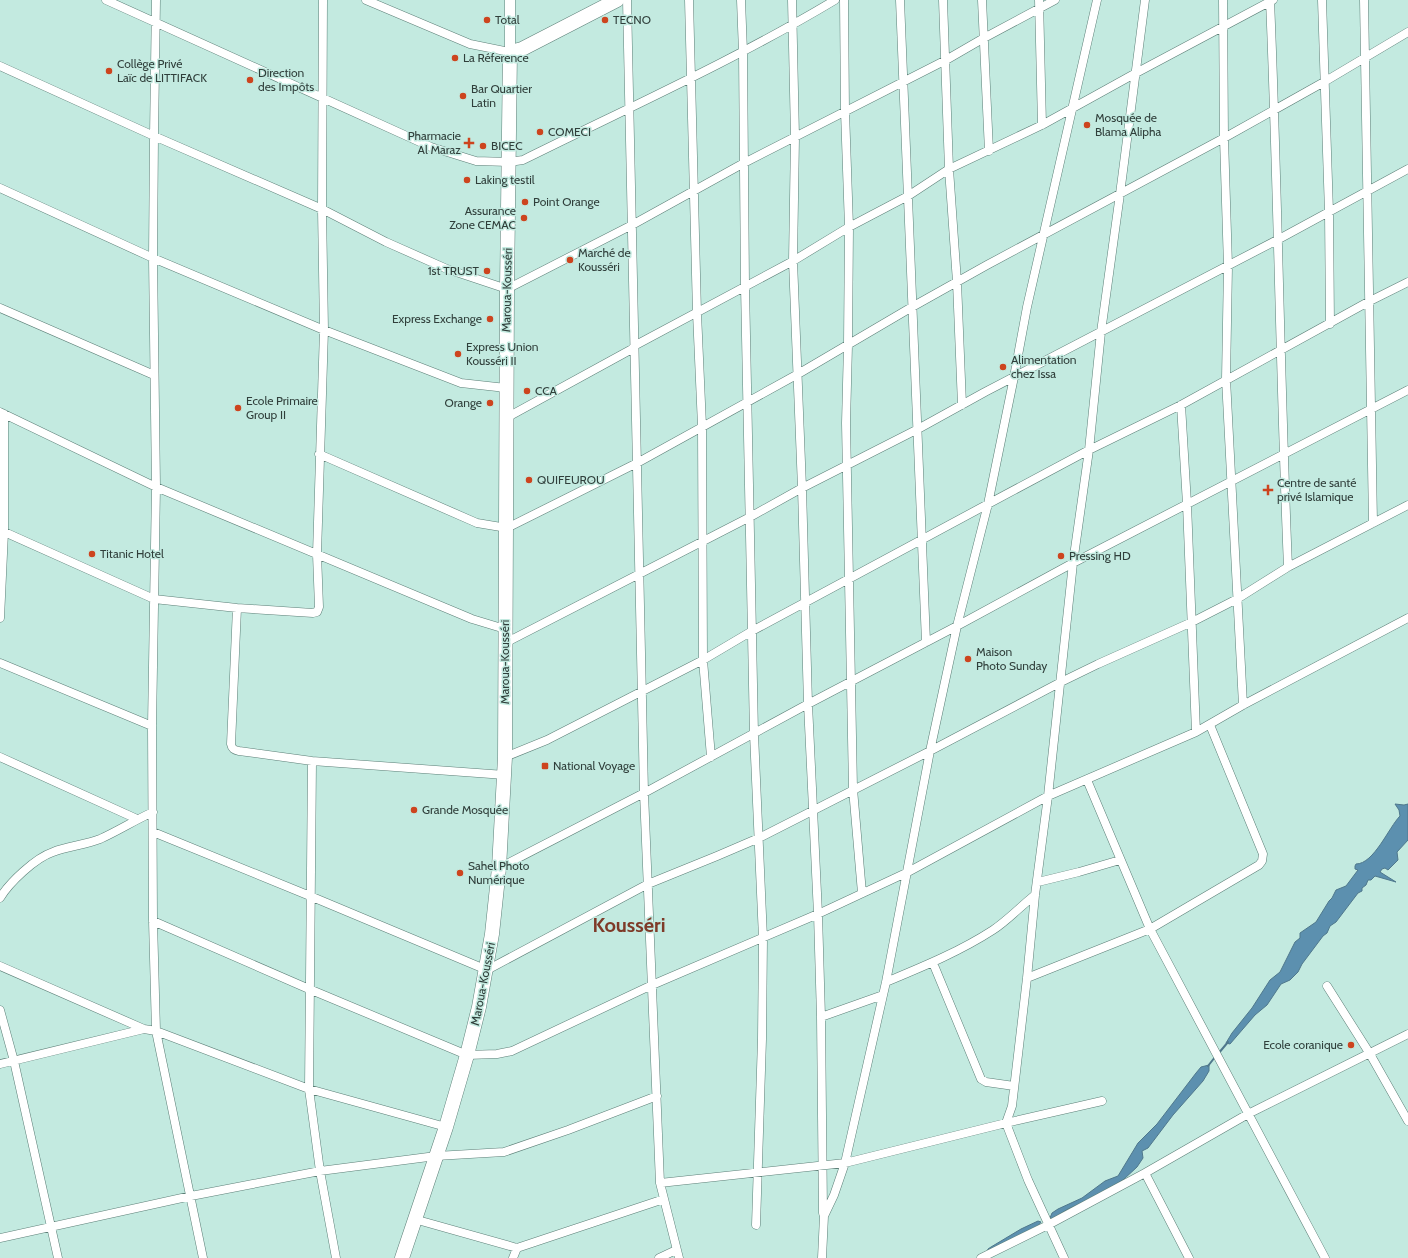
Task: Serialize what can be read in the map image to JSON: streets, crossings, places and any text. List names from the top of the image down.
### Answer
{
  "streets": {
    "highway": ["Maroua-Kousséri"]
  },
  "districts": ["Kousséri"],
  "places": {
    "other": [
      "Total",
      "TECNO",
      "La Réference",
      "Collège Privé Laïc de LITTIFACK",
      "Direction des Impôts",
      "Bar Quartier Latin",
      "Mosquée de Blama Alipha",
      "COMECI",
      "BICEC",
      "Laking testil",
      "Point Orange",
      "Assurance Zone CEMAC",
      "Marché de Kousséri",
      "1st TRUST",
      "Express Exchange",
      "Express Union Kousséri II",
      "Alimentation chez Issa",
      "CCA",
      "Orange",
      "Ecole Primaire Group II",
      "QUIFEUROU",
      "Titanic Hotel",
      "Pressing HD",
      "Maison Photo Sunday",
      "Grande Mosquée",
      "Sahel Photo Numérique",
      "Ecole coranique"
    ],
    "health": ["Pharmacie Al Maraz", "Centre de santé privé Islamique"],
    "transit": ["National Voyage"]
  }
}
